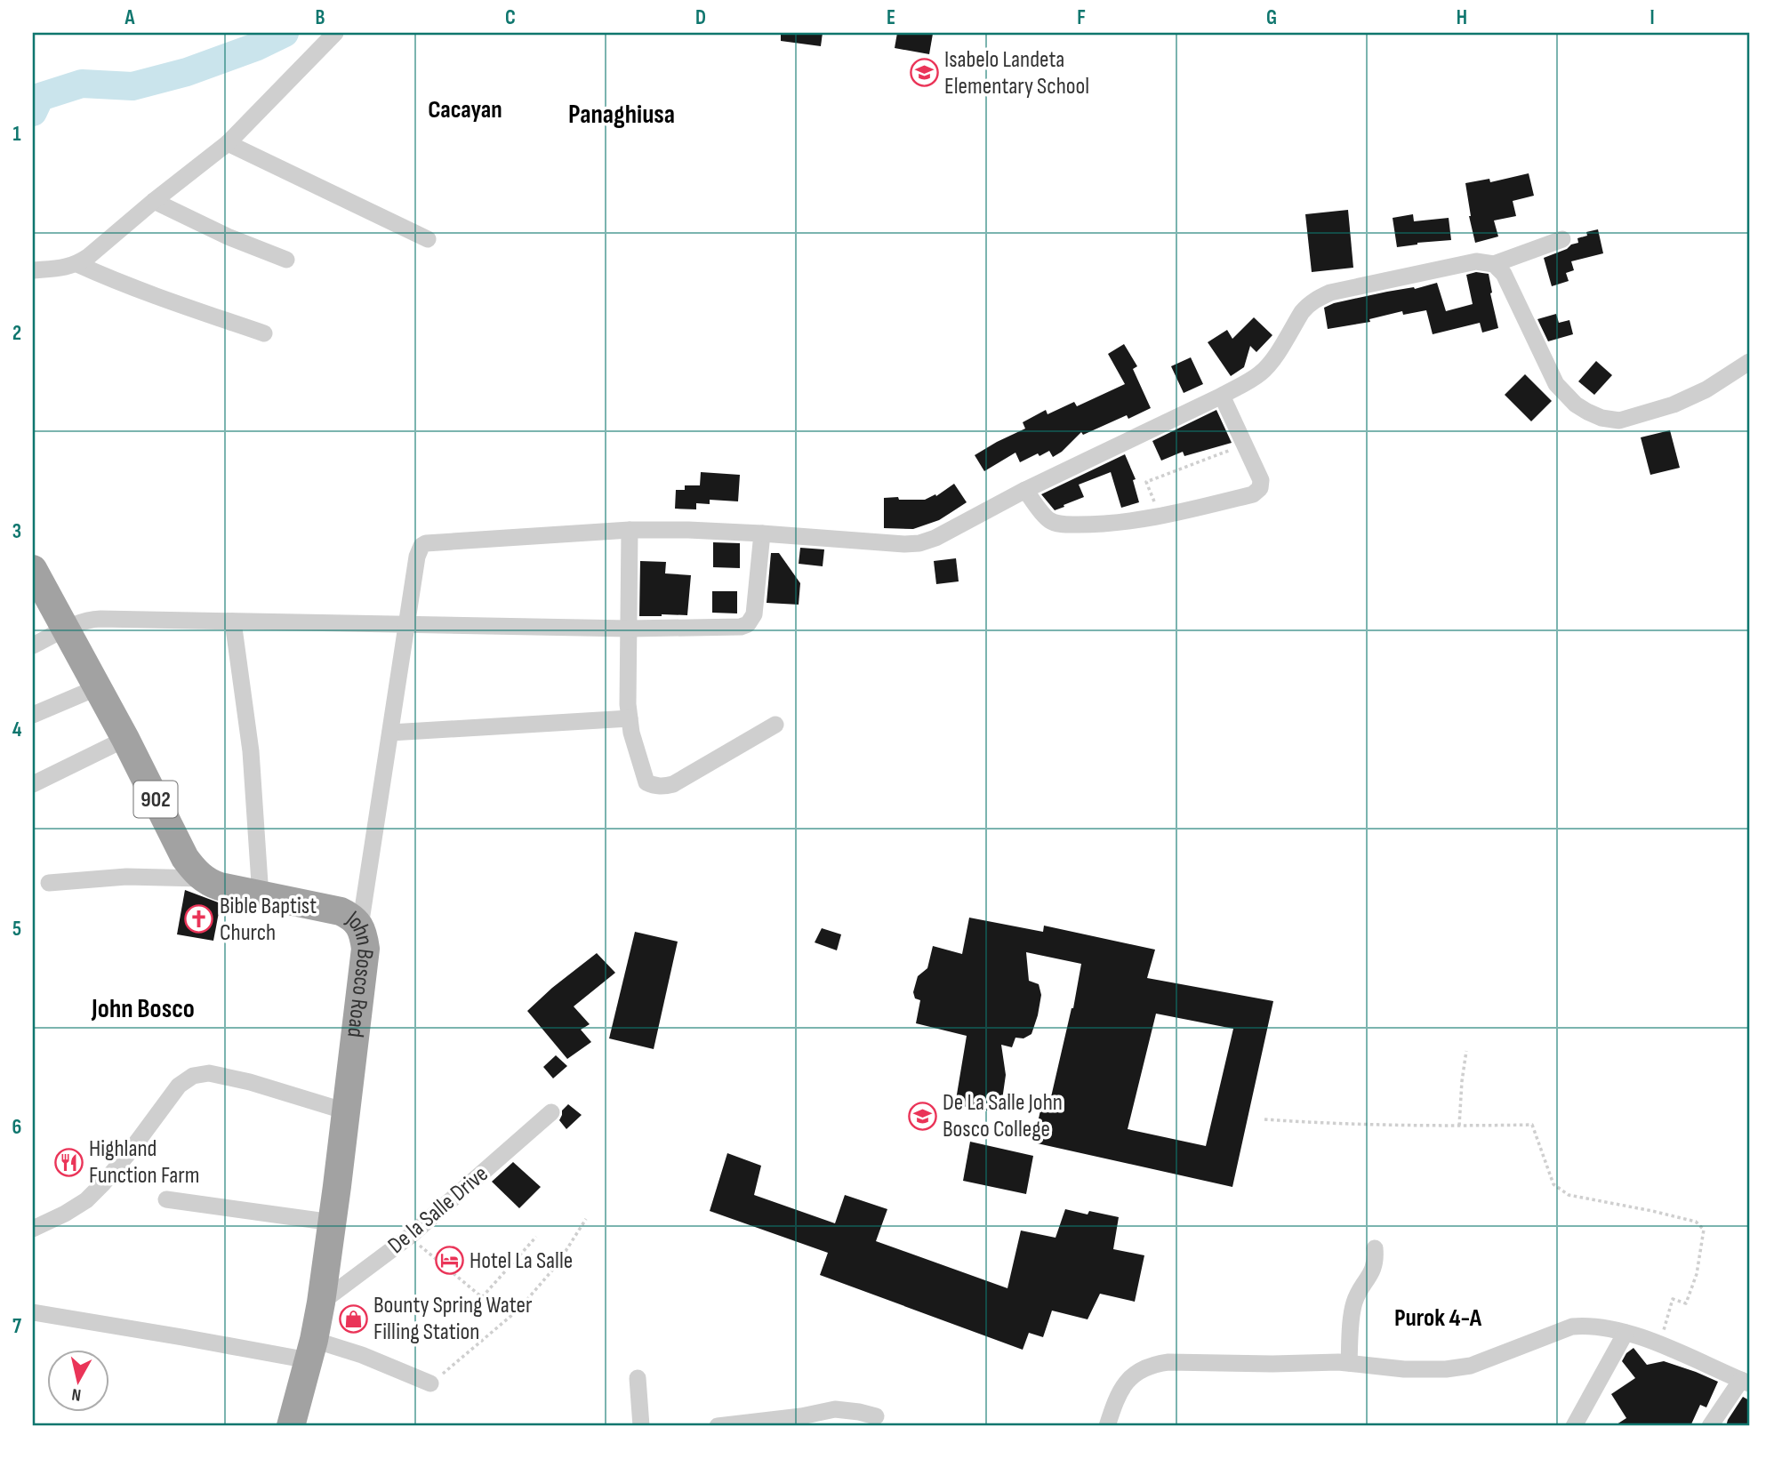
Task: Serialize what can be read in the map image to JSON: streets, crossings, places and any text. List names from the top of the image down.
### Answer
{
  "streets": {
    "highway": ["902", "John Bosco Road"],
    "street": ["De la Salle Drive"]
  },
  "crossings": [
    ["902", "John Bosco Road"],
    ["John Bosco Road", "De la Salle Drive"]
  ],
  "districts": [
    "Cacayan",
    "Panaghiusa",
    "John Bosco",
    "Purok 4-A"
  ],
  "places": {
    "school or university": ["Isabelo Landeta Elementary School", "De La Salle John Bosco College"],
    "church": ["Bible Baptist Church"],
    "restaurant": ["Highland Function Farm"],
    "hotel": ["Hotel La Salle"],
    "shop": ["Bounty Spring Water Filling Station"]
  },
  "north": "bottom",
  "grid": {
    "columns": [
      "A",
      "B",
      "C",
      "D",
      "E",
      "F",
      "G",
      "H",
      "I"
    ],
    "rows": [
      "1",
      "2",
      "3",
      "4",
      "5",
      "6",
      "7"
    ]
  }
}
